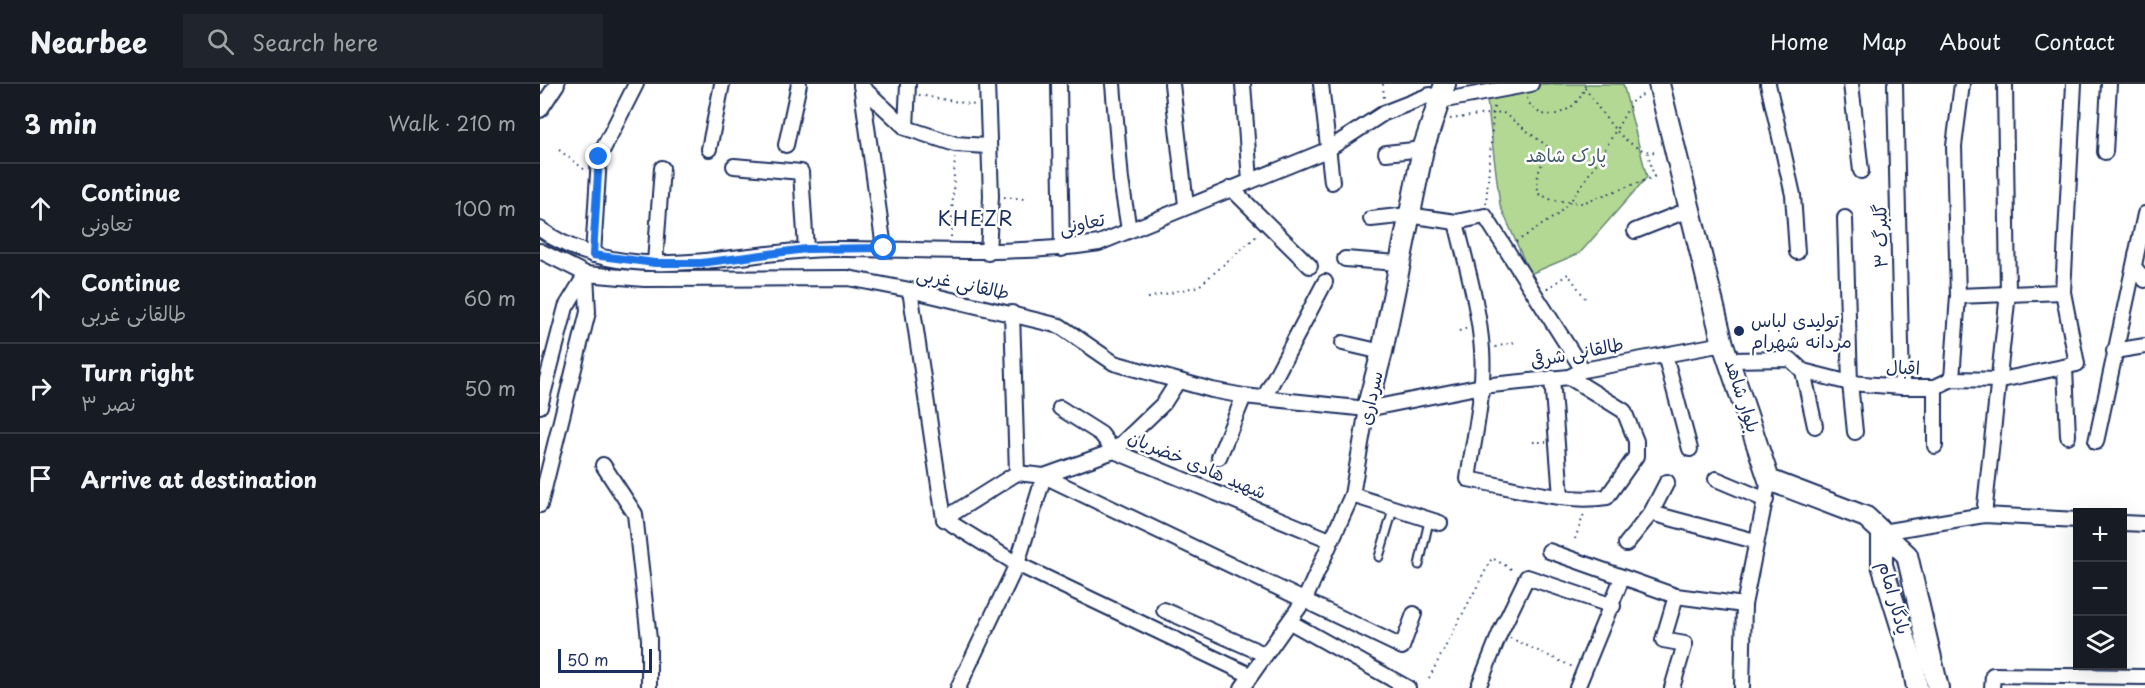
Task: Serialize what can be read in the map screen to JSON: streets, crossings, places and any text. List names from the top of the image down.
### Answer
{
  "streets": {
    "main road": ["بلوار شاهد", "سرداری", "یادگار امام"],
    "street": [
      "تعاونی",
      "گلبرگ ۳",
      "طالقانی غربی",
      "طالقانی شرقی",
      "اقبال",
      "شهید هادی خضریان"
    ]
  },
  "crossings": [
    ["تعاونی", "طالقانی غربی"],
    ["تعاونی", "سرداری"],
    ["گلبرگ ۳", "اقبال"],
    ["طالقانی غربی", "طالقانی شرقی"],
    ["طالقانی غربی", "سرداری"],
    ["طالقانی شرقی", "اقبال"],
    ["طالقانی شرقی", "بلوار شاهد"],
    ["طالقانی شرقی", "سرداری"],
    ["اقبال", "بلوار شاهد"],
    ["سرداری", "شهید هادی خضریان"]
  ],
  "districts": ["KHEZR"],
  "parks": ["پارک شاهد"],
  "places": ["تولیدی لباس مردانه شهرام"],
  "scale_bar": "50 m",
  "page": {
    "header": "Nearbee",
    "search": "Search here",
    "nav": [
      "Home",
      "Map",
      "About",
      "Contact"
    ],
    "heading": ["3 min", "Walk · 210 m"],
    "list": [
      ["Continue", "تعاونی", "100 m"],
      ["Continue", "طالقانی غربی", "60 m"],
      ["Turn right", "نصر ۳", "50 m"],
      "Arrive at destination"
    ],
    "map_buttons": ["+", "−"],
    "scale": "50 m"
  }
}
